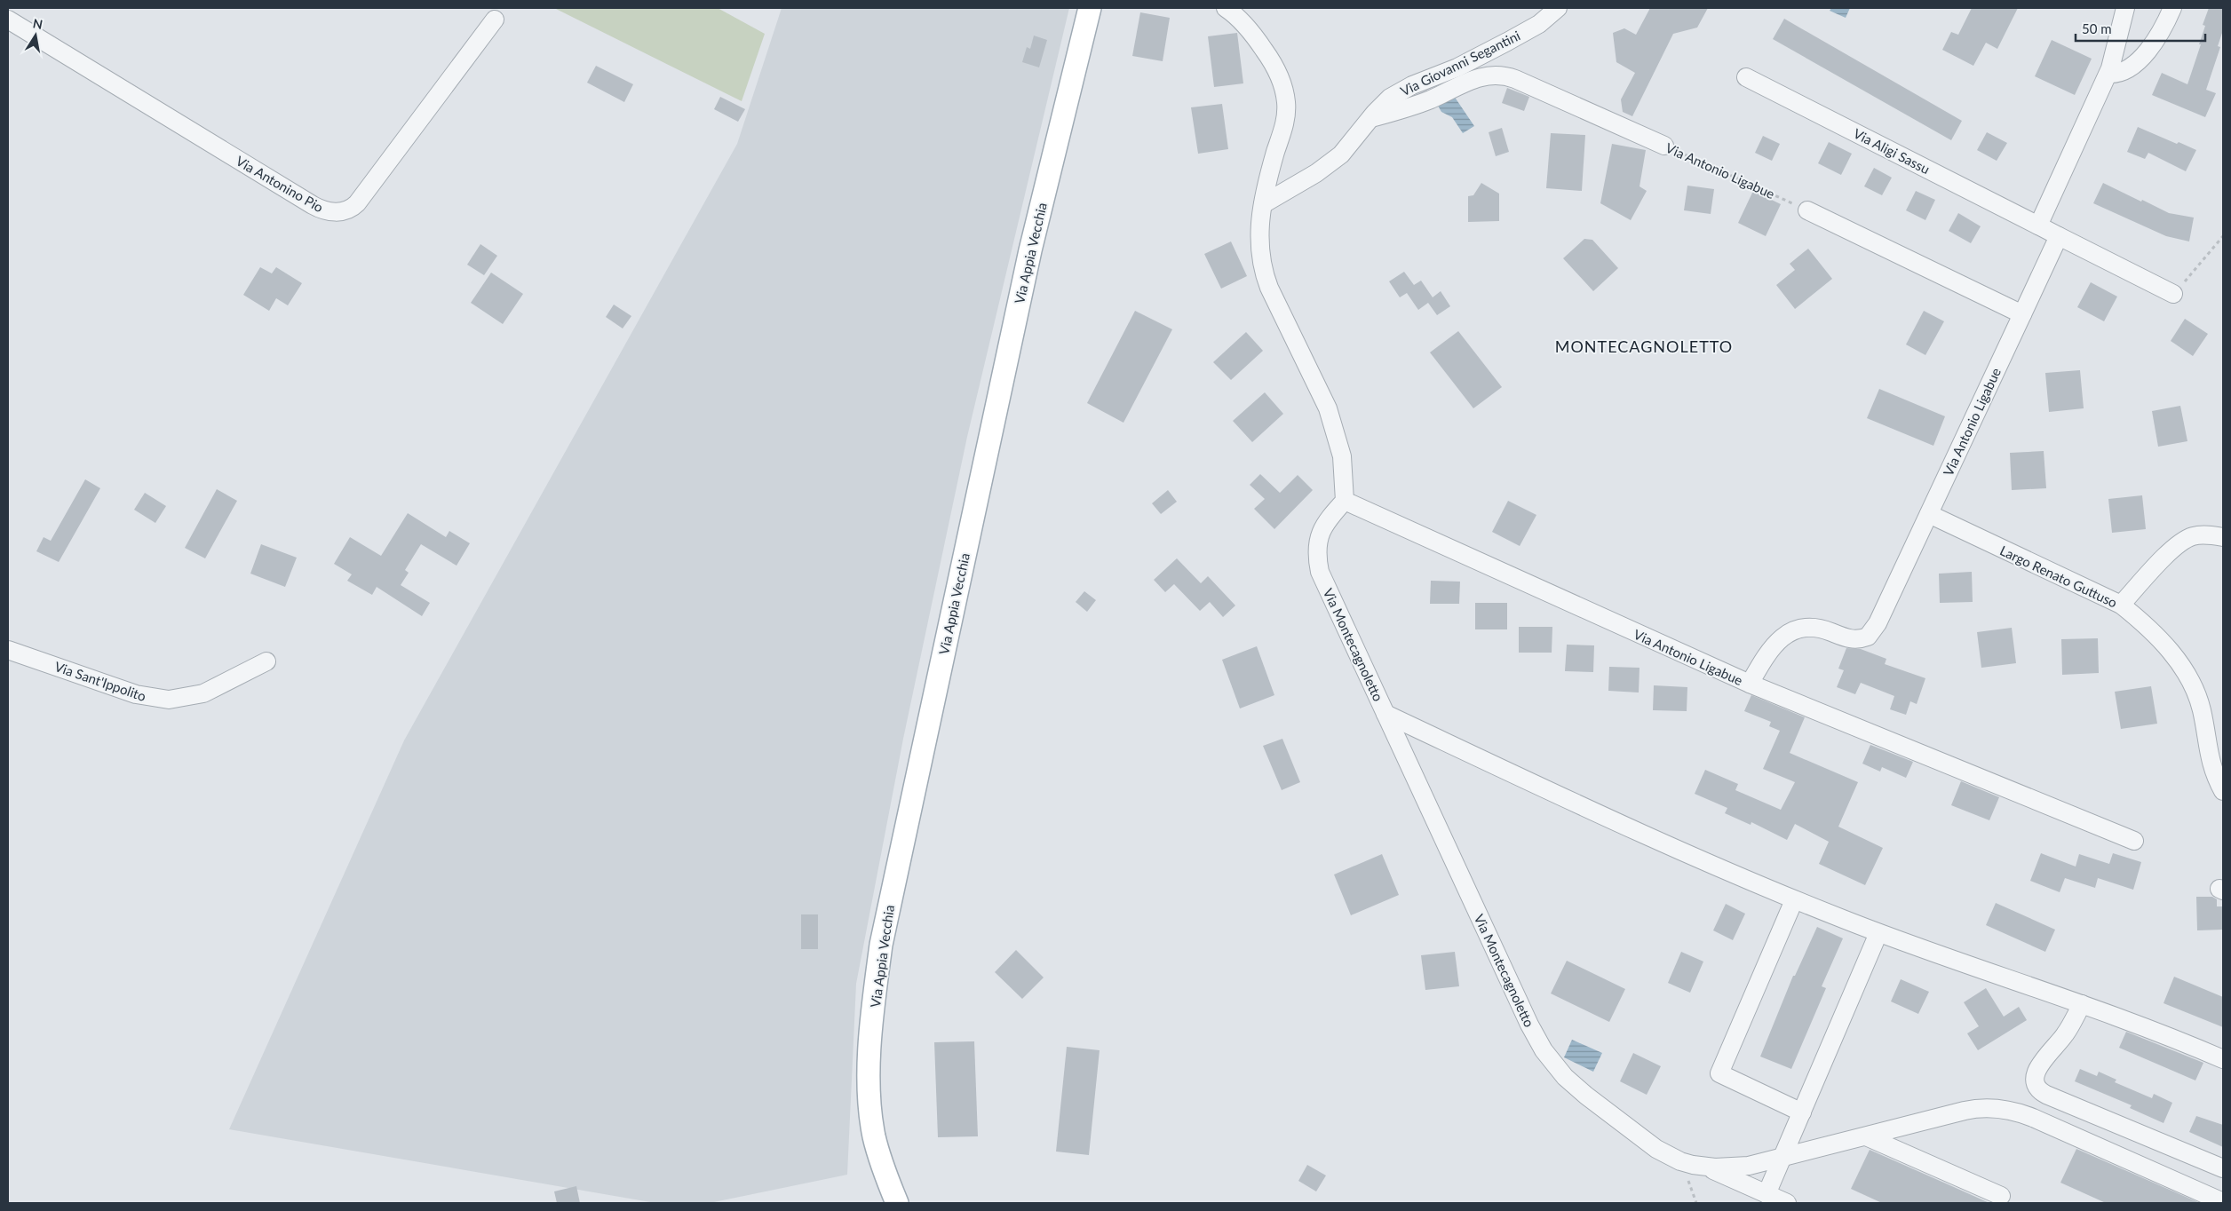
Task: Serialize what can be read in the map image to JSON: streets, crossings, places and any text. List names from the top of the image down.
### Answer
{
  "streets": {
    "main road": ["Via Appia Vecchia"],
    "street": [
      "Via Giovanni Segantini",
      "Via Aligi Sassu",
      "Via Antonio Ligabue",
      "Via Antonino Pio",
      "Largo Renato Guttuso",
      "Via Montecagnoletto",
      "Via Sant'Ippolito"
    ]
  },
  "crossings": [
    ["Via Giovanni Segantini", "Via Antonio Ligabue"],
    ["Via Antonio Ligabue", "Largo Renato Guttuso"],
    ["Via Antonio Ligabue", "Via Montecagnoletto"]
  ],
  "districts": ["MONTECAGNOLETTO"],
  "scale_bar": "50 m",
  "north": "top"
}
